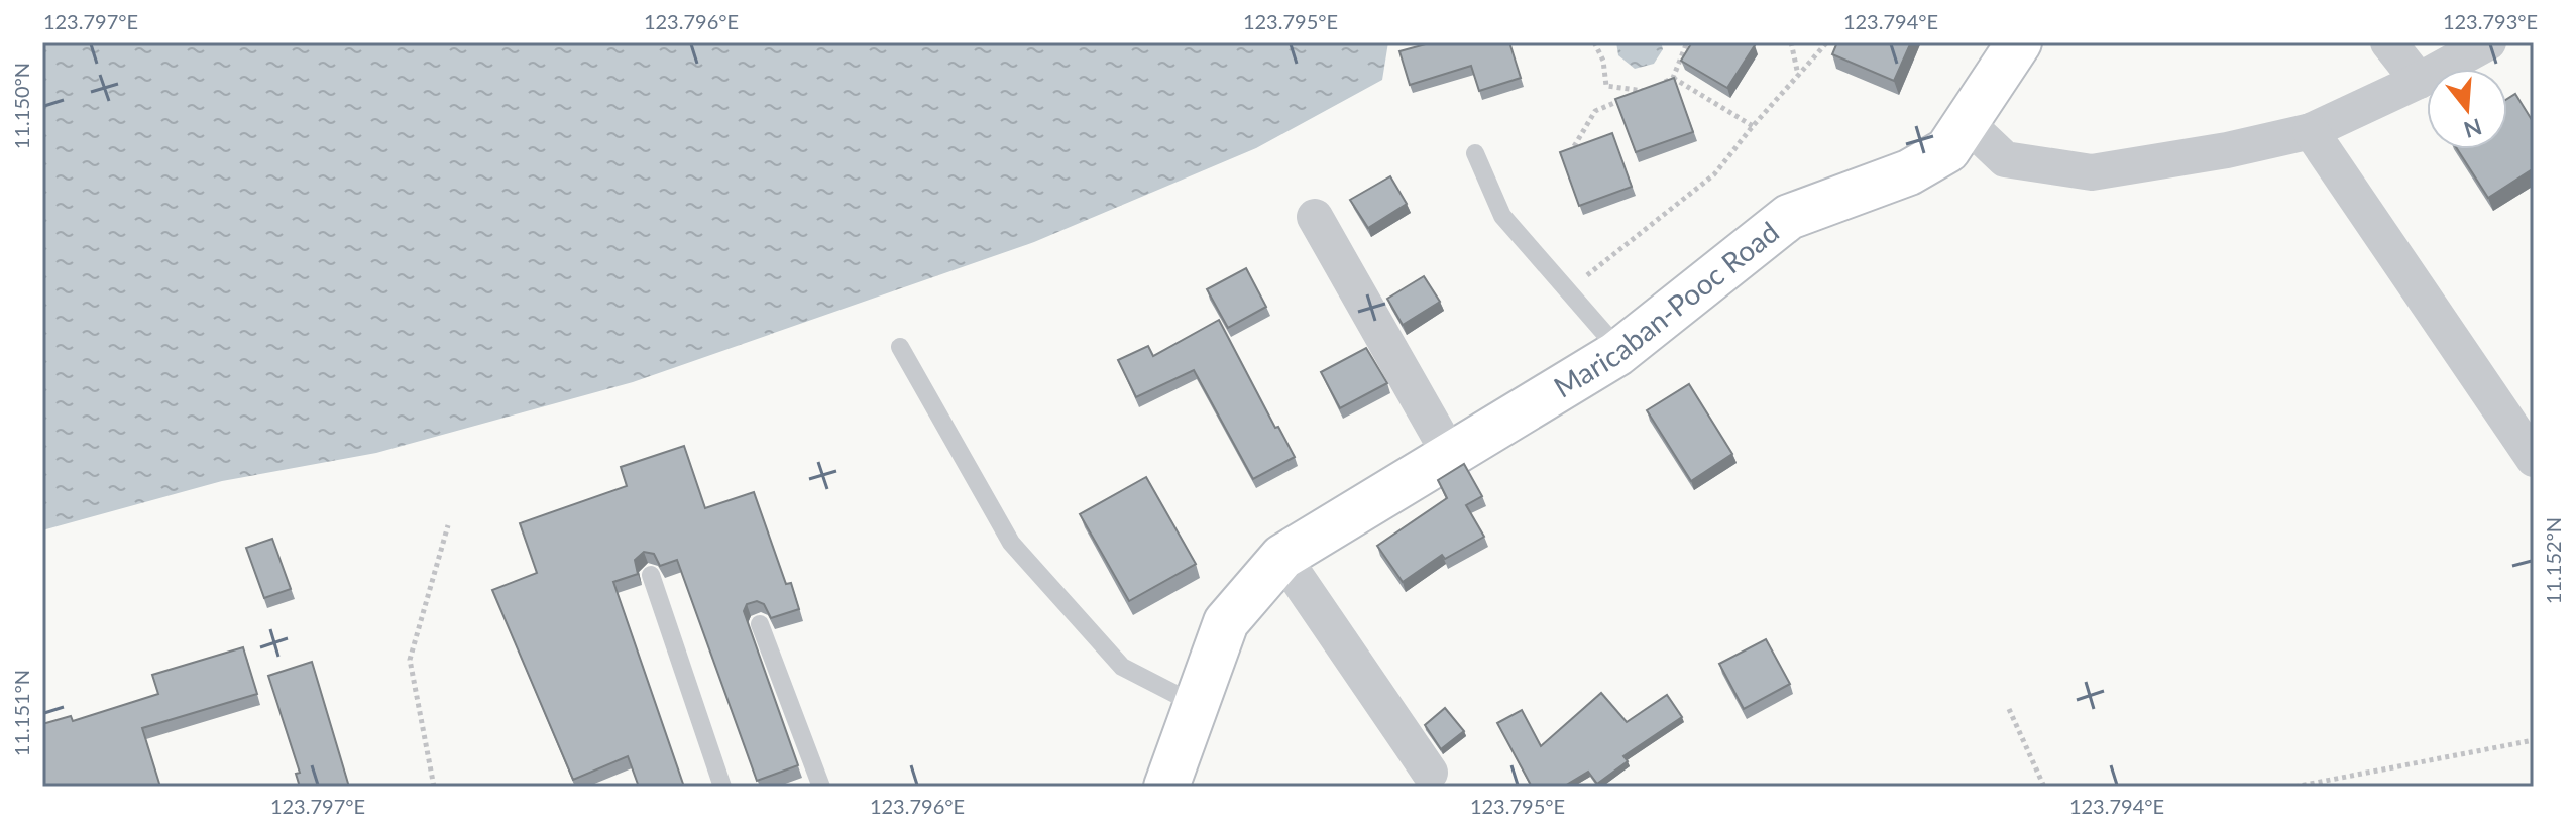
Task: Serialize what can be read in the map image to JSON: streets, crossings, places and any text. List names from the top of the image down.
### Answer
{
  "streets": {
    "street": ["Maricaban-Pooc Road"]
  },
  "north": "bottom",
  "coordinates": [
    "123.797°E",
    "123.796°E",
    "123.795°E",
    "123.794°E",
    "123.793°E",
    "11.150°N",
    "11.152°N",
    "11.151°N"
  ]
}
